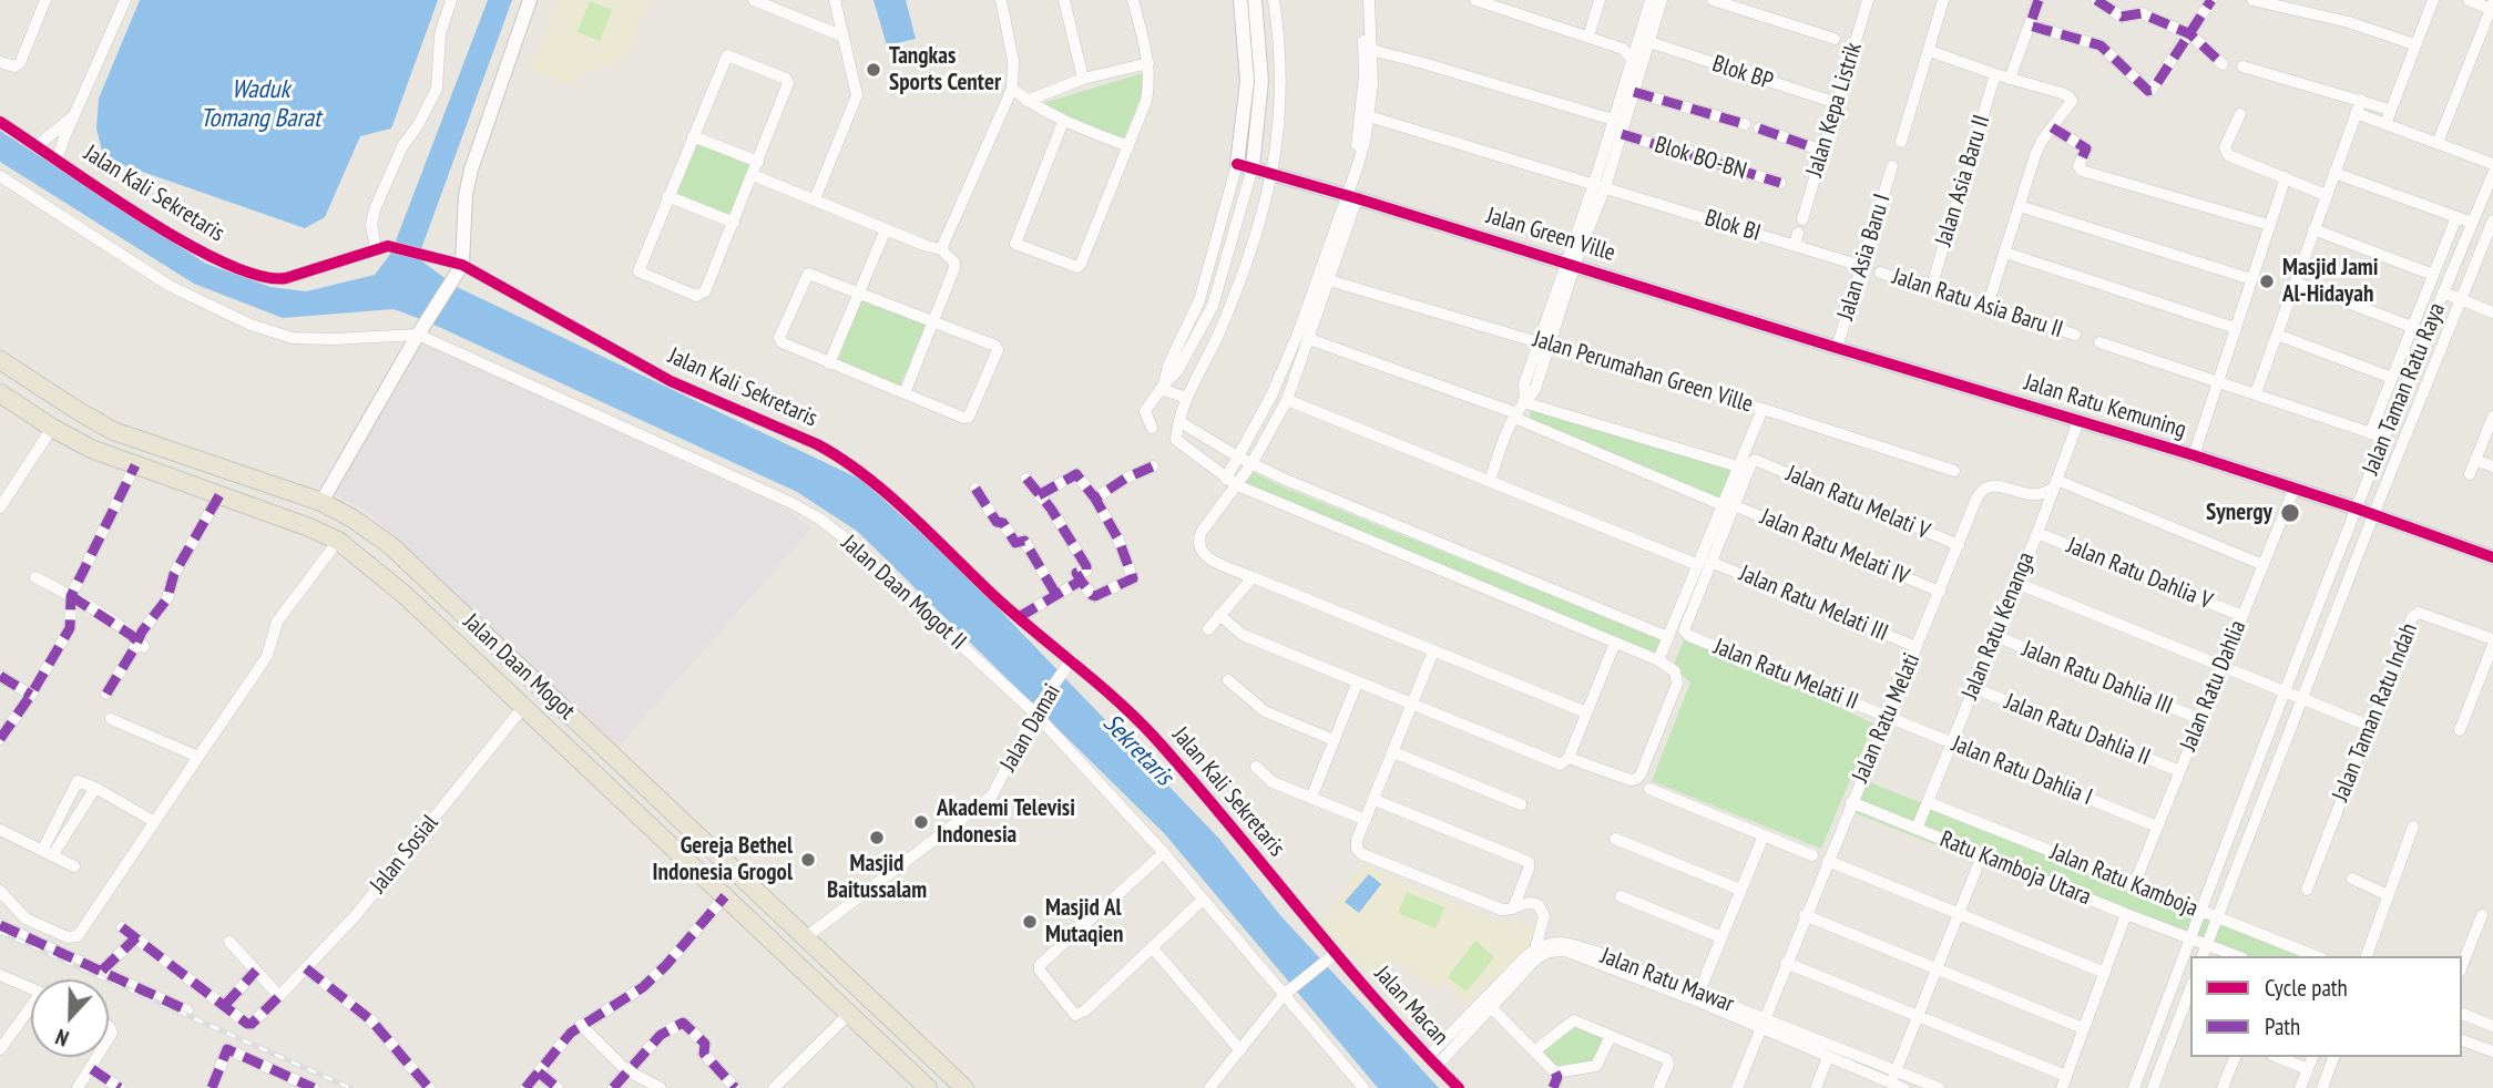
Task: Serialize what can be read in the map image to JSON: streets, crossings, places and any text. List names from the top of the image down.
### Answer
{
  "streets": {
    "highway": ["Jalan Daan Mogot"],
    "street": [
      "Blok BP",
      "Jalan Kepa Listrik",
      "Blok BO-BN",
      "Jalan Asia Baru II",
      "Jalan Kali Sekretaris",
      "Blok BI",
      "Jalan Green Ville",
      "Jalan Asia Baru I",
      "Jalan Ratu Asia Baru II",
      "Jalan Perumahan Green Ville",
      "Jalan Taman Ratu Raya",
      "Jalan Ratu Kemuning",
      "Jalan Ratu Melati V",
      "Jalan Ratu Melati IV",
      "Jalan Ratu Dahlia V",
      "Jalan Daan Mogot II",
      "Jalan Ratu Melati III",
      "Jalan Ratu Kenanga",
      "Jalan Ratu Melati II",
      "Jalan Ratu Dahlia III",
      "Jalan Ratu Dahlia",
      "Jalan Taman Ratu Indah",
      "Jalan Ratu Melati",
      "Jalan Damai",
      "Jalan Ratu Dahlia II",
      "Jalan Ratu Dahlia I",
      "Jalan Sosial",
      "Ratu Kamboja Utara",
      "Jalan Ratu Kamboja",
      "Jalan Ratu Mawar",
      "Jalan Macan"
    ]
  },
  "crossings": [
    ["Blok BP", "Jalan Kepa Listrik"],
    ["Jalan Asia Baru II", "Jalan Ratu Asia Baru II"],
    ["Jalan Kali Sekretaris", "Jalan Damai"],
    ["Jalan Kali Sekretaris", "Jalan Macan"],
    ["Blok BI", "Jalan Asia Baru I"],
    ["Jalan Green Ville", "Jalan Asia Baru I"],
    ["Jalan Green Ville", "Jalan Ratu Kemuning"],
    ["Jalan Asia Baru I", "Jalan Ratu Kemuning"],
    ["Jalan Taman Ratu Raya", "Jalan Ratu Kemuning"],
    ["Jalan Taman Ratu Raya", "Ratu Kamboja Utara"],
    ["Jalan Taman Ratu Raya", "Jalan Ratu Kamboja"],
    ["Jalan Ratu Kemuning", "Jalan Ratu Kenanga"],
    ["Jalan Ratu Kemuning", "Jalan Ratu Dahlia"],
    ["Jalan Ratu Melati V", "Jalan Ratu Melati IV"],
    ["Jalan Ratu Melati V", "Jalan Ratu Melati"],
    ["Jalan Ratu Melati IV", "Jalan Ratu Melati"],
    ["Jalan Ratu Dahlia V", "Jalan Ratu Kenanga"],
    ["Jalan Ratu Dahlia V", "Jalan Ratu Dahlia"],
    ["Jalan Daan Mogot II", "Jalan Damai"],
    ["Jalan Ratu Melati III", "Jalan Ratu Melati II"],
    ["Jalan Ratu Melati III", "Jalan Ratu Melati"],
    ["Jalan Ratu Kenanga", "Jalan Ratu Dahlia III"],
    ["Jalan Ratu Kenanga", "Jalan Ratu Melati"],
    ["Jalan Ratu Kenanga", "Jalan Ratu Dahlia II"],
    ["Jalan Ratu Kenanga", "Jalan Ratu Dahlia I"],
    ["Jalan Ratu Kenanga", "Ratu Kamboja Utara"],
    ["Jalan Ratu Kenanga", "Jalan Ratu Kamboja"],
    ["Jalan Daan Mogot", "Jalan Damai"],
    ["Jalan Daan Mogot", "Jalan Sosial"],
    ["Jalan Ratu Melati II", "Jalan Ratu Melati"],
    ["Jalan Ratu Melati II", "Jalan Ratu Dahlia I"],
    ["Jalan Ratu Dahlia III", "Jalan Ratu Dahlia"],
    ["Jalan Ratu Dahlia", "Jalan Ratu Dahlia II"],
    ["Jalan Ratu Dahlia", "Jalan Ratu Dahlia I"],
    ["Jalan Ratu Dahlia", "Jalan Ratu Kamboja"],
    ["Jalan Ratu Melati", "Jalan Ratu Dahlia I"],
    ["Jalan Ratu Melati", "Ratu Kamboja Utara"],
    ["Jalan Ratu Melati", "Jalan Ratu Mawar"],
    ["Ratu Kamboja Utara", "Jalan Ratu Kamboja"]
  ],
  "water": ["Waduk Tomang Barat", "Sekretaris"],
  "places": [
    "Tangkas Sports Center",
    "Masjid Jami Al-Hidayah",
    "Synergy",
    "Akademi Televisi Indonesia",
    "Masjid Baitussalam",
    "Gereja Bethel Indonesia Grogol",
    "Masjid Al Mutaqien"
  ],
  "legend": ["Cycle path", "Path"],
  "north": "bottom"
}
